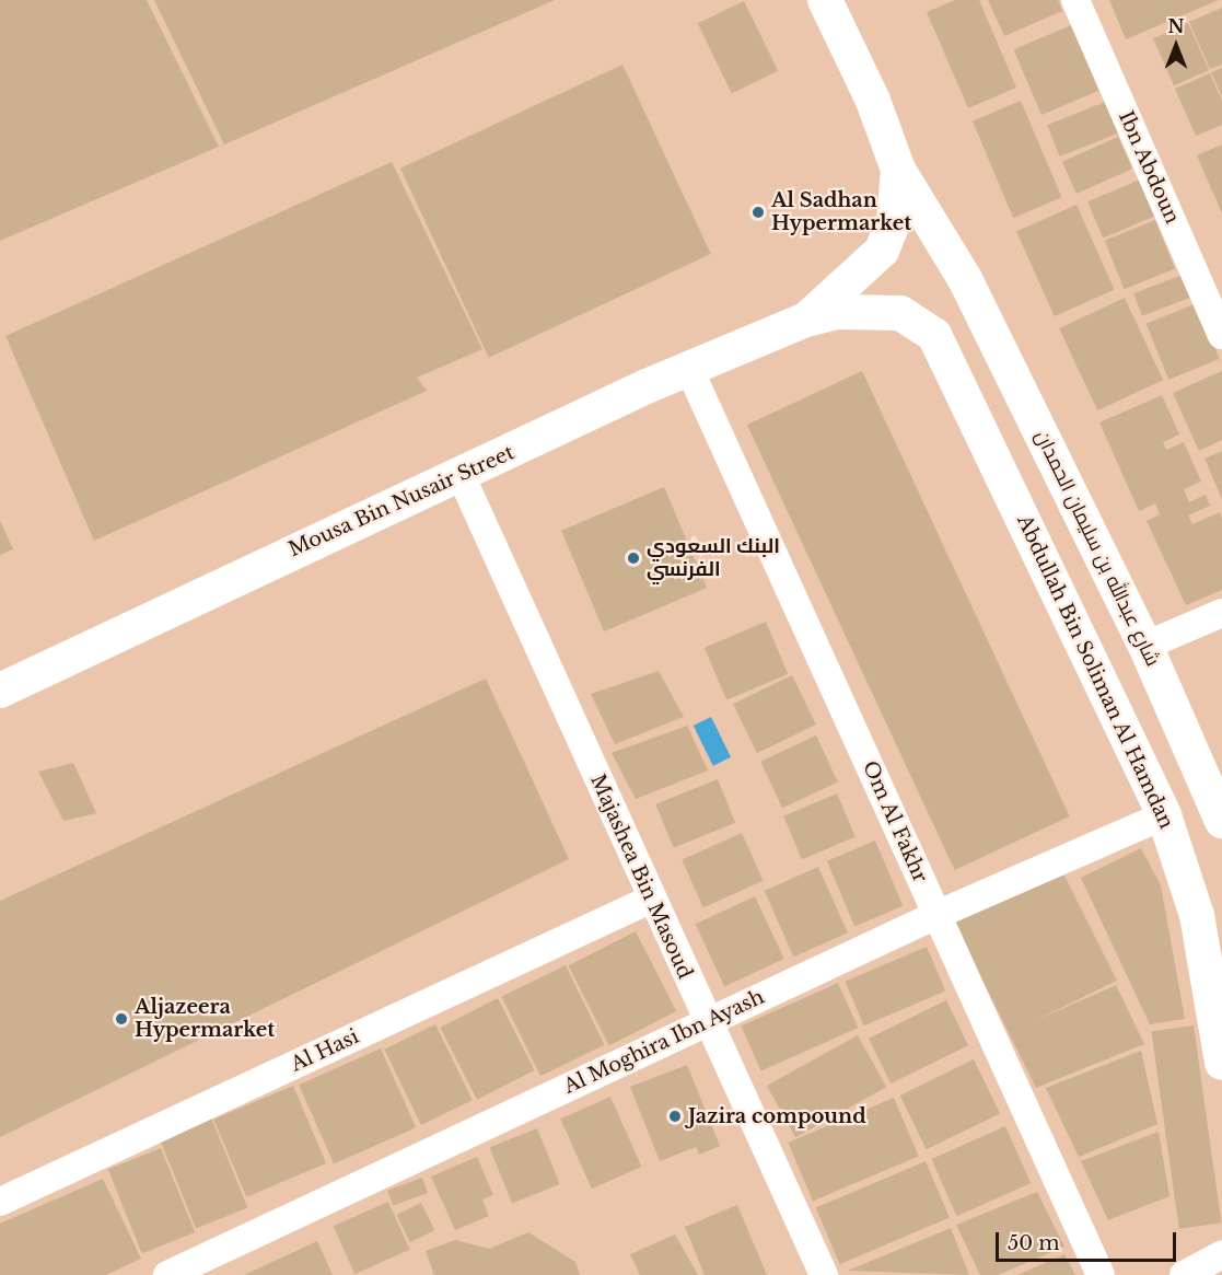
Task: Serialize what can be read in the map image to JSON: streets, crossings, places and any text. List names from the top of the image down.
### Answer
{
  "streets": {
    "street": [
      "Ibn Abdoun",
      "Mousa Bin Nusair Street",
      "شارع عبدالله بن سليمان الحمدان",
      "Abdullah Bin Soliman Al Hamdan",
      "Om Al Fakhr",
      "Majashea Bin Masoud",
      "Al Moghira Ibn Ayash",
      "Al Hasi"
    ]
  },
  "crossings": [
    ["Mousa Bin Nusair Street", "Abdullah Bin Soliman Al Hamdan"],
    ["Mousa Bin Nusair Street", "Om Al Fakhr"],
    ["Mousa Bin Nusair Street", "Majashea Bin Masoud"],
    ["Abdullah Bin Soliman Al Hamdan", "Al Moghira Ibn Ayash"],
    ["Om Al Fakhr", "Al Moghira Ibn Ayash"],
    ["Majashea Bin Masoud", "Al Moghira Ibn Ayash"],
    ["Majashea Bin Masoud", "Al Hasi"]
  ],
  "places": [
    "Al Sadhan Hypermarket",
    "البنك السعودي الفرنسي",
    "Aljazeera Hypermarket",
    "Jazira compound"
  ],
  "scale_bar": "50 m",
  "north": "top"
}
